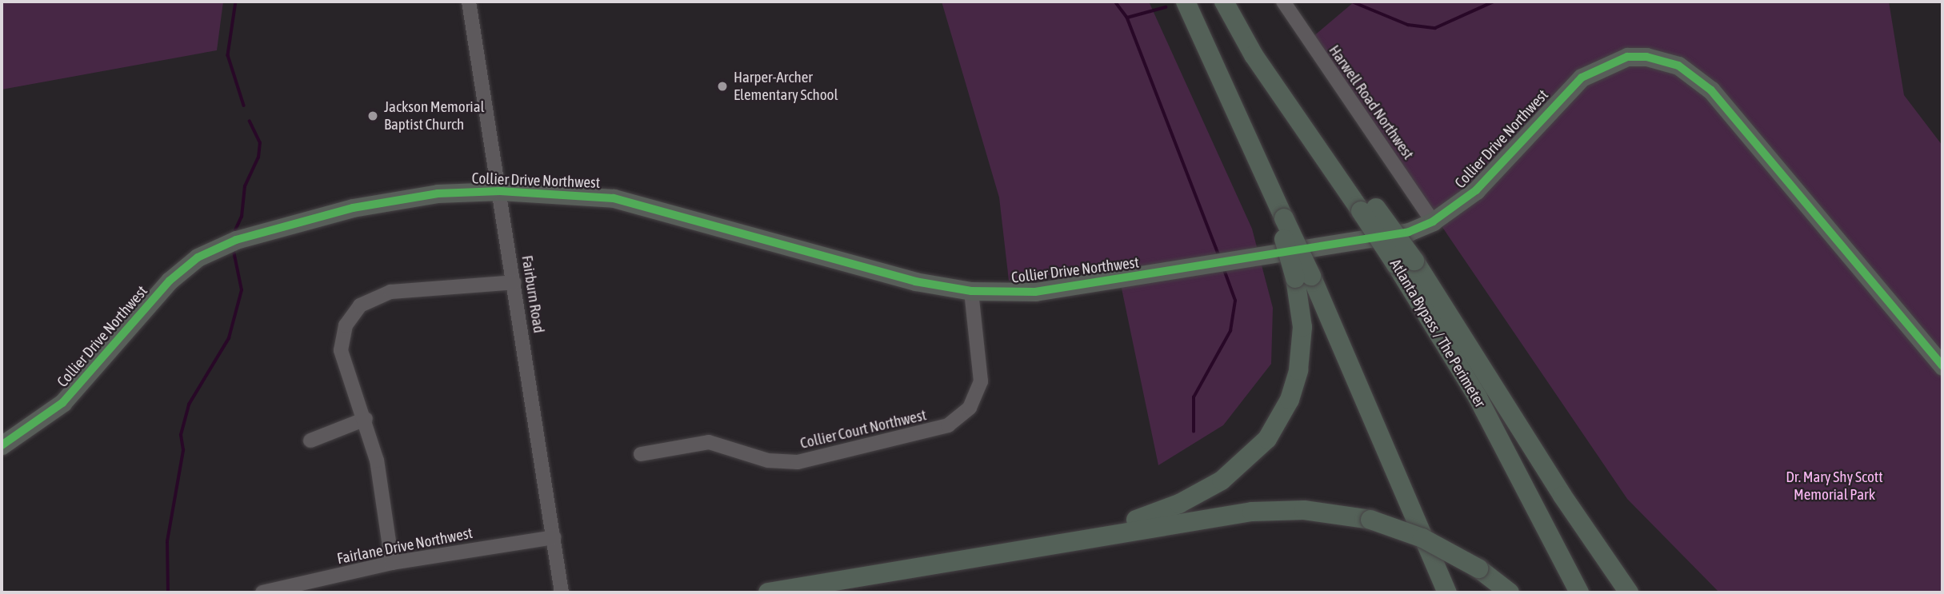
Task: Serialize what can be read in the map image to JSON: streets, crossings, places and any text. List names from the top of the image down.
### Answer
{
  "streets": {
    "highway": ["Atlanta Bypass / The Perimeter"],
    "main road": ["Collier Drive Northwest"],
    "street": [
      "Harwell Road Northwest",
      "Fairburn Road",
      "Collier Court Northwest",
      "Fairlane Drive Northwest"
    ]
  },
  "crossings": [
    ["Harwell Road Northwest", "Collier Drive Northwest"],
    ["Collier Drive Northwest", "Fairburn Road"],
    ["Collier Drive Northwest", "Collier Court Northwest"],
    ["Fairburn Road", "Fairlane Drive Northwest"]
  ],
  "parks": ["Dr. Mary Shy Scott Memorial Park"],
  "places": ["Harper-Archer Elementary School", "Jackson Memorial Baptist Church"]
}
